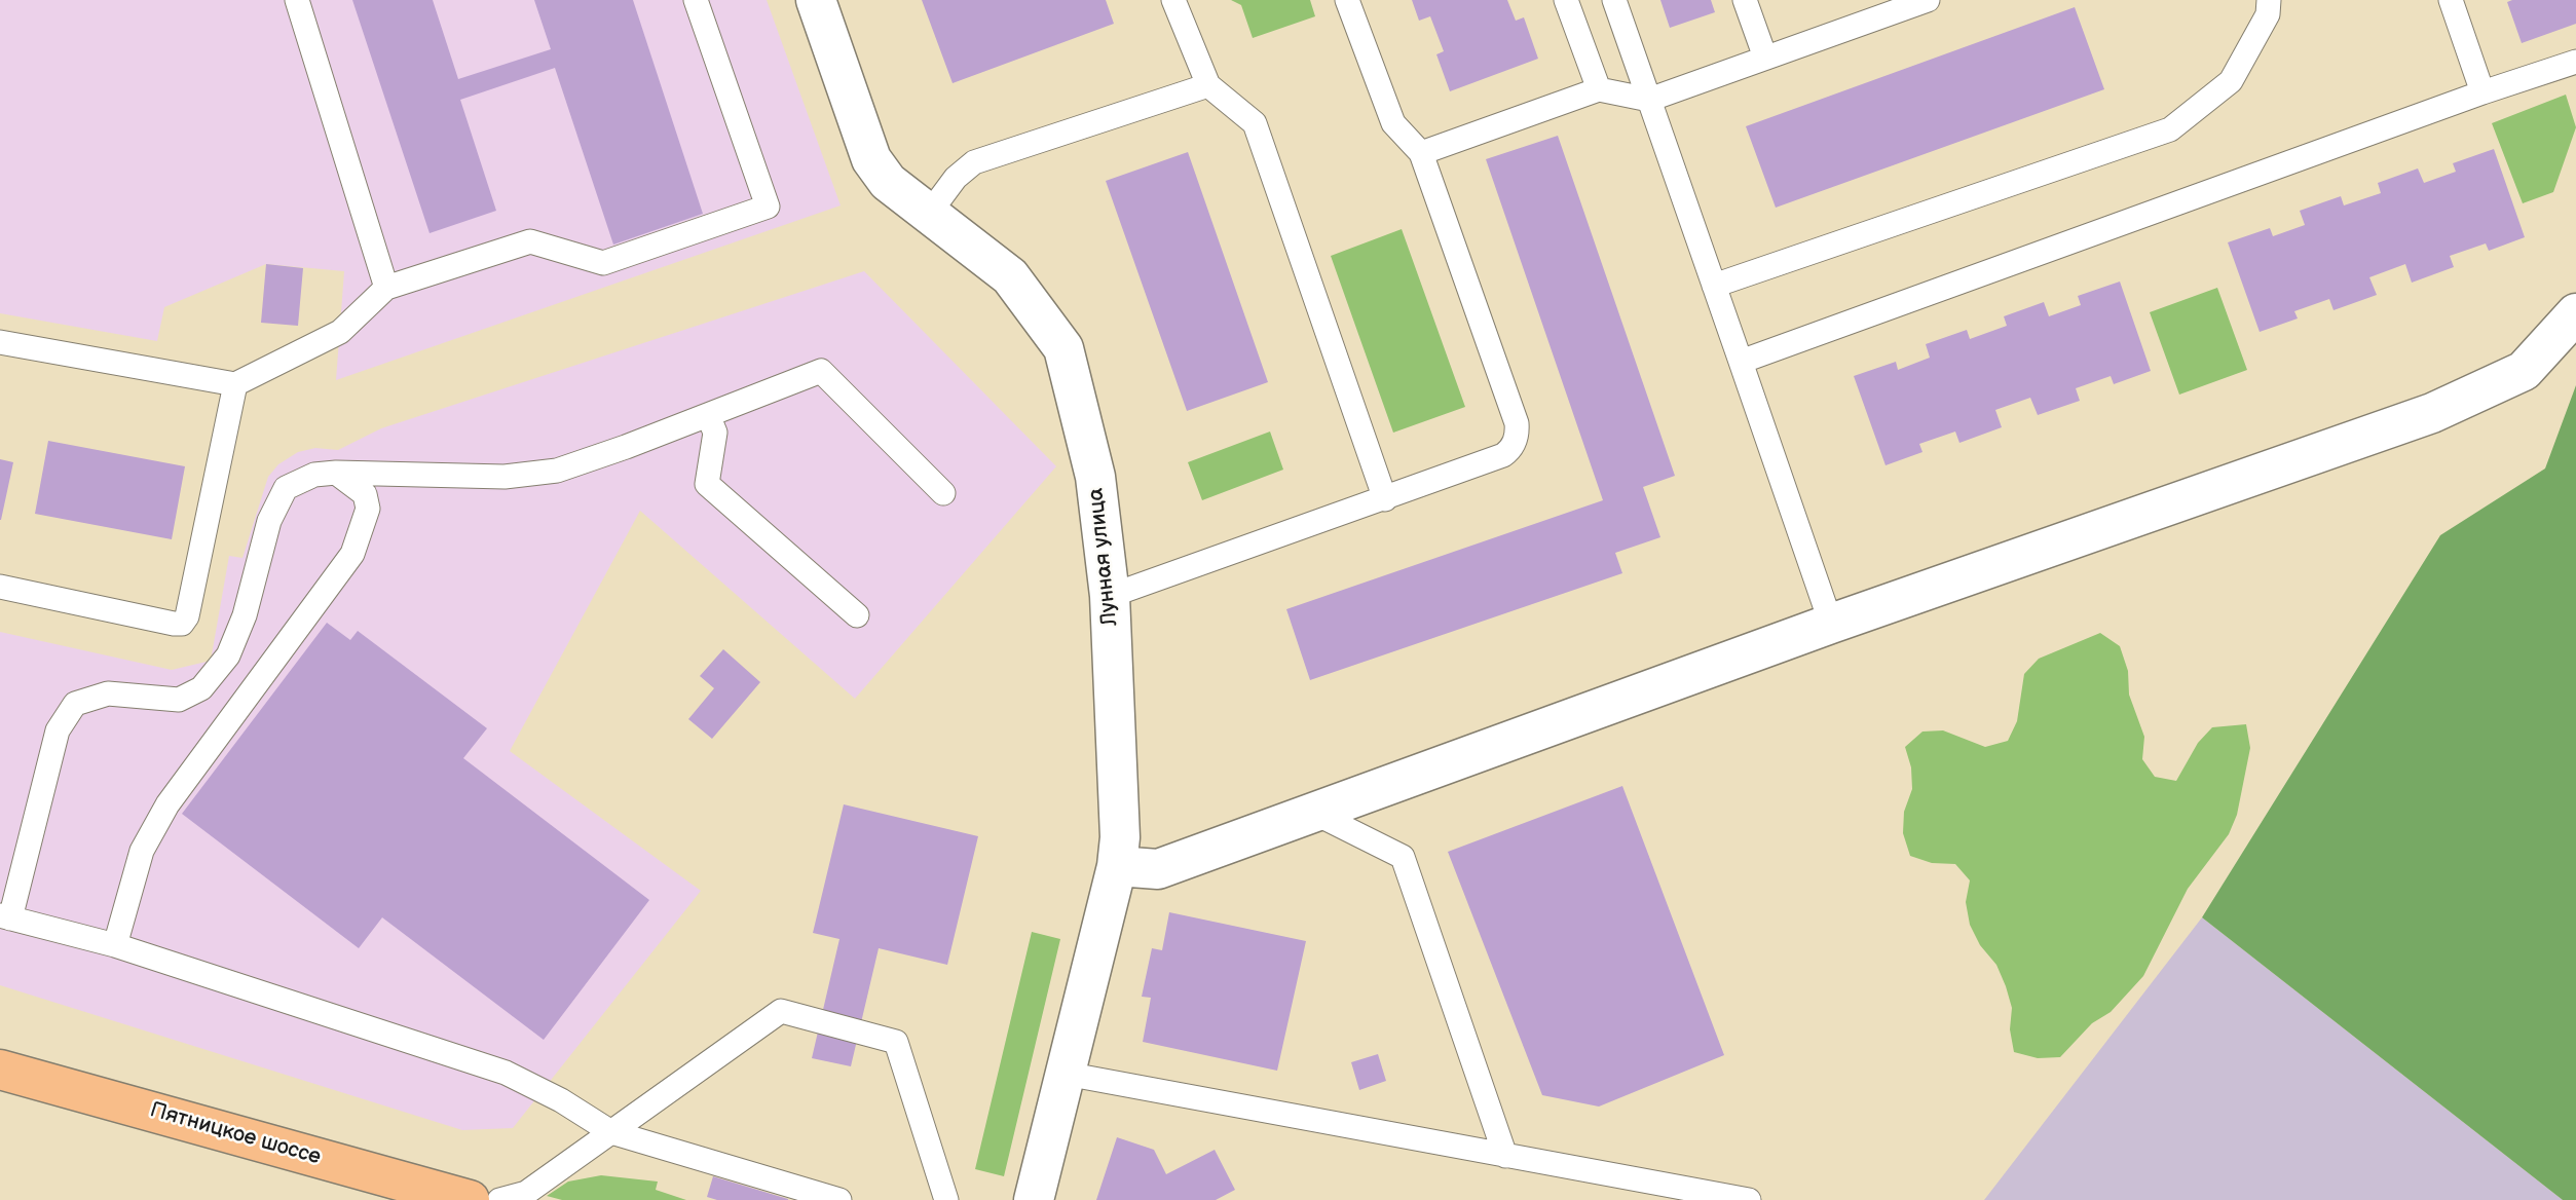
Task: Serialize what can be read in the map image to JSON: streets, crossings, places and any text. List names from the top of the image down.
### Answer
{
  "streets": {
    "main road": ["Пятницкое шоссе"],
    "street": ["Лунная улица"]
  }
}
